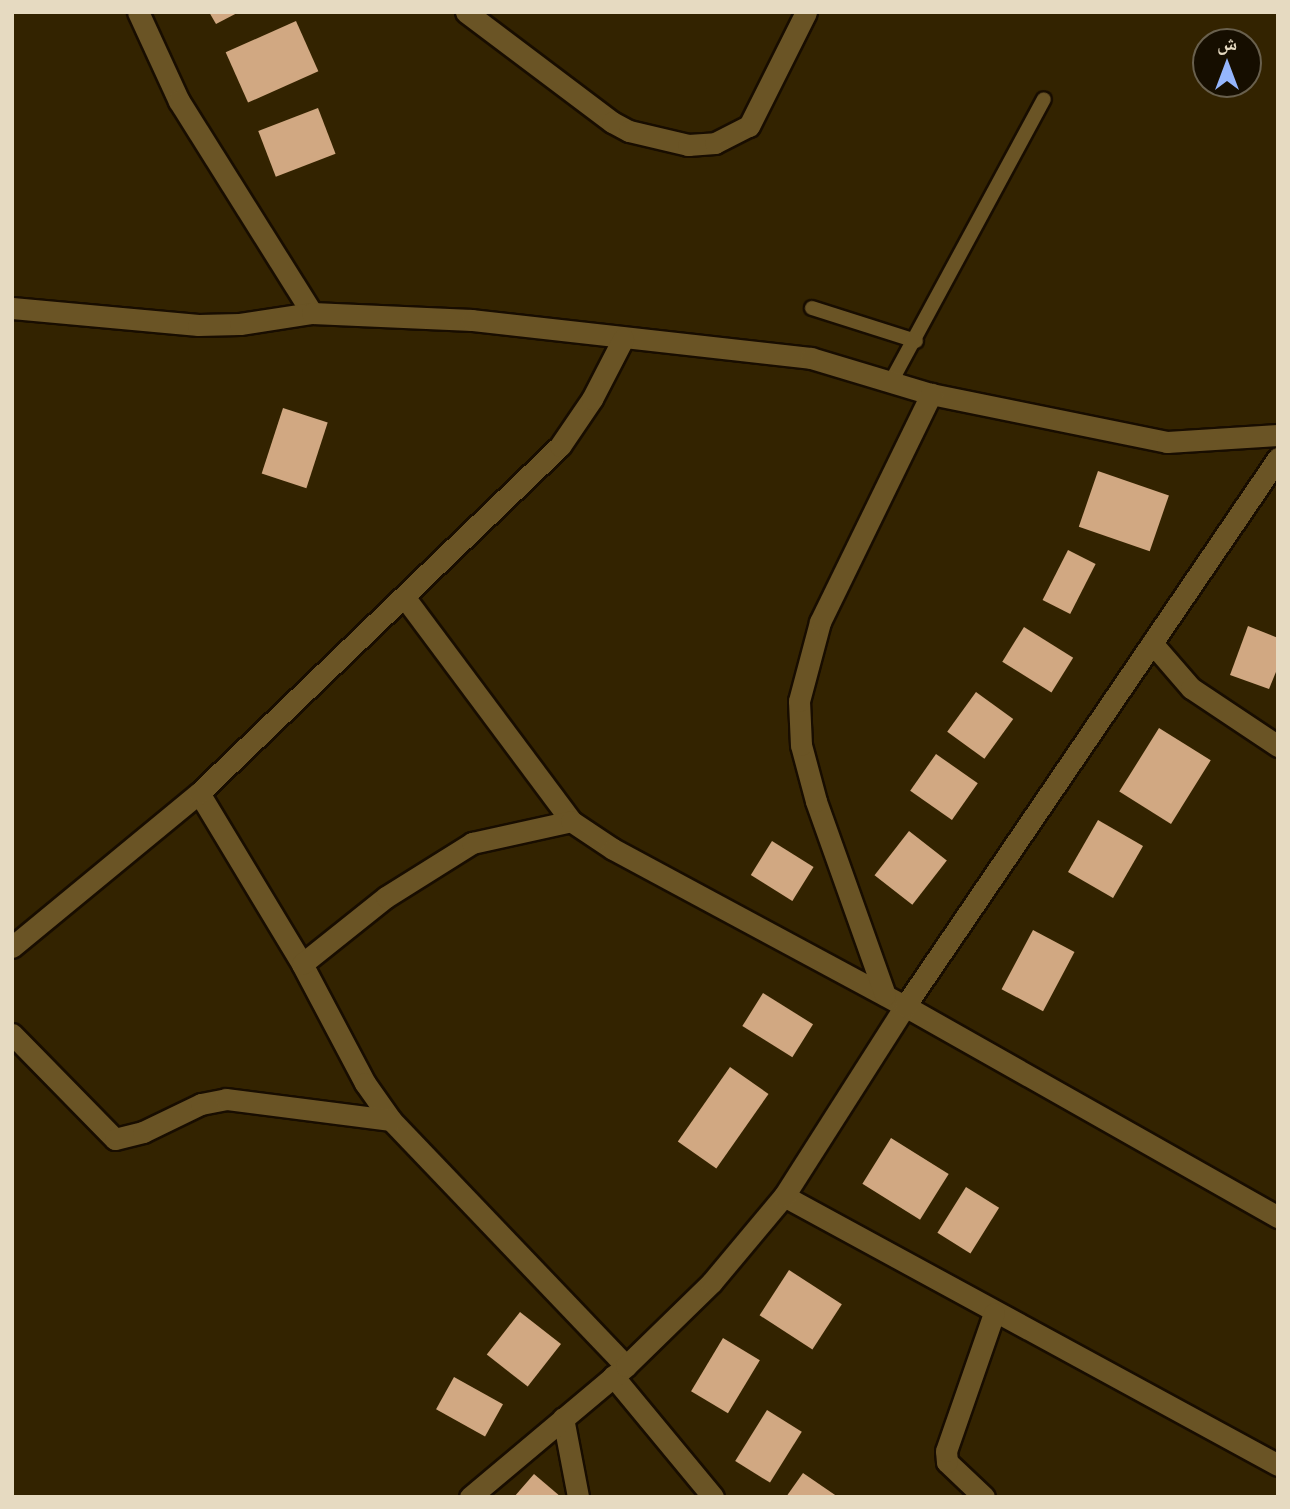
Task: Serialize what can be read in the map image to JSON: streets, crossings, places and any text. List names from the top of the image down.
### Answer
{
  "north": "top"
}
